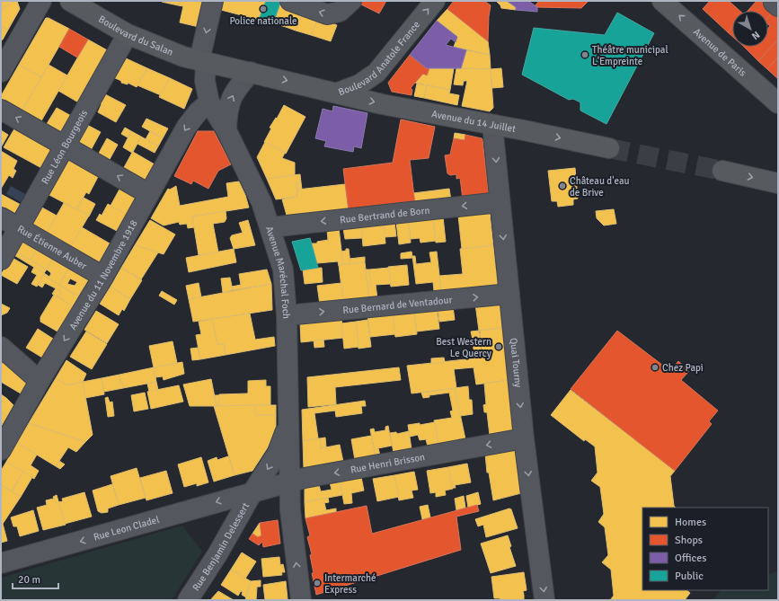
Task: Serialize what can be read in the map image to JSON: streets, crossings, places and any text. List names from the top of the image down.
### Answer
{
  "streets": {
    "main road": [
      "Boulevard du Salan",
      "Avenue de Paris",
      "Boulevard Anatole France",
      "Avenue du 14 Juillet"
    ],
    "street": [
      "Rue Léon Bourgeois",
      "Rue Bertrand de Born",
      "Rue Étienne Auber",
      "Avenue Maréchal Foch",
      "Avenue du 11 Novembre 1918",
      "Rue Bernard de Ventadour",
      "Quai Tourny",
      "Rue Henri Brisson",
      "Rue Leon Cladel",
      "Rue Benjamin Delessert"
    ]
  },
  "crossings": [
    ["Boulevard du Salan", "Boulevard Anatole France"],
    ["Boulevard du Salan", "Rue Léon Bourgeois"],
    ["Boulevard du Salan", "Avenue Maréchal Foch"],
    ["Boulevard Anatole France", "Avenue du 14 Juillet"],
    ["Boulevard Anatole France", "Avenue Maréchal Foch"],
    ["Avenue du 14 Juillet", "Quai Tourny"],
    ["Rue Léon Bourgeois", "Rue Étienne Auber"],
    ["Rue Bertrand de Born", "Avenue Maréchal Foch"],
    ["Rue Bertrand de Born", "Quai Tourny"],
    ["Rue Étienne Auber", "Avenue du 11 Novembre 1918"],
    ["Avenue Maréchal Foch", "Avenue du 11 Novembre 1918"],
    ["Avenue Maréchal Foch", "Rue Bernard de Ventadour"],
    ["Avenue Maréchal Foch", "Rue Henri Brisson"],
    ["Avenue Maréchal Foch", "Rue Leon Cladel"],
    ["Avenue Maréchal Foch", "Rue Benjamin Delessert"],
    ["Rue Bernard de Ventadour", "Quai Tourny"],
    ["Quai Tourny", "Rue Henri Brisson"],
    ["Rue Henri Brisson", "Rue Leon Cladel"],
    ["Rue Henri Brisson", "Rue Benjamin Delessert"],
    ["Rue Leon Cladel", "Rue Benjamin Delessert"]
  ],
  "one_way": [
    "Avenue de Paris",
    "Boulevard Anatole France",
    "Avenue du 14 Juillet",
    "Rue Bertrand de Born",
    "Avenue du 11 Novembre 1918",
    "Rue Bernard de Ventadour",
    "Quai Tourny",
    "Rue Henri Brisson",
    "Rue Leon Cladel"
  ],
  "places": [
    "Police nationale",
    "Théâtre municipal L'Empreinte",
    "Château d'eau de Brive",
    "Best Western Le Quercy",
    "Chez Papi",
    "Intermarché Express"
  ],
  "legend": [
    "Homes",
    "Shops",
    "Offices",
    "Public"
  ],
  "scale_bar": "20 m",
  "north": "bottom right"
}
